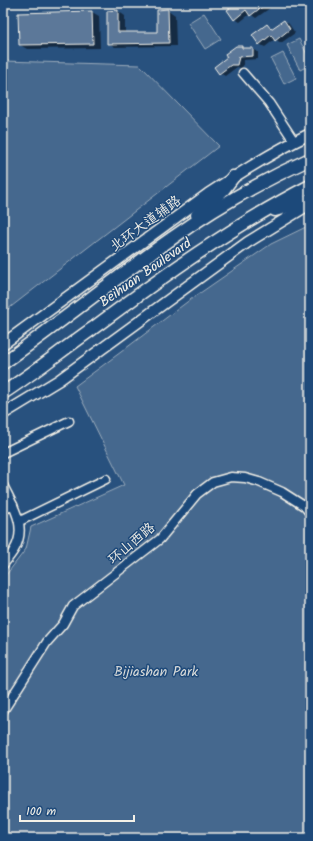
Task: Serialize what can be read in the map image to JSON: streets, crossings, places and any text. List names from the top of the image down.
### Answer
{
  "streets": {
    "highway": ["Beihuan Boulevard"],
    "main road": ["北环大道辅路"],
    "street": ["环山西路"]
  },
  "parks": ["Bijiashan Park"],
  "scale_bar": "100 m"
}
